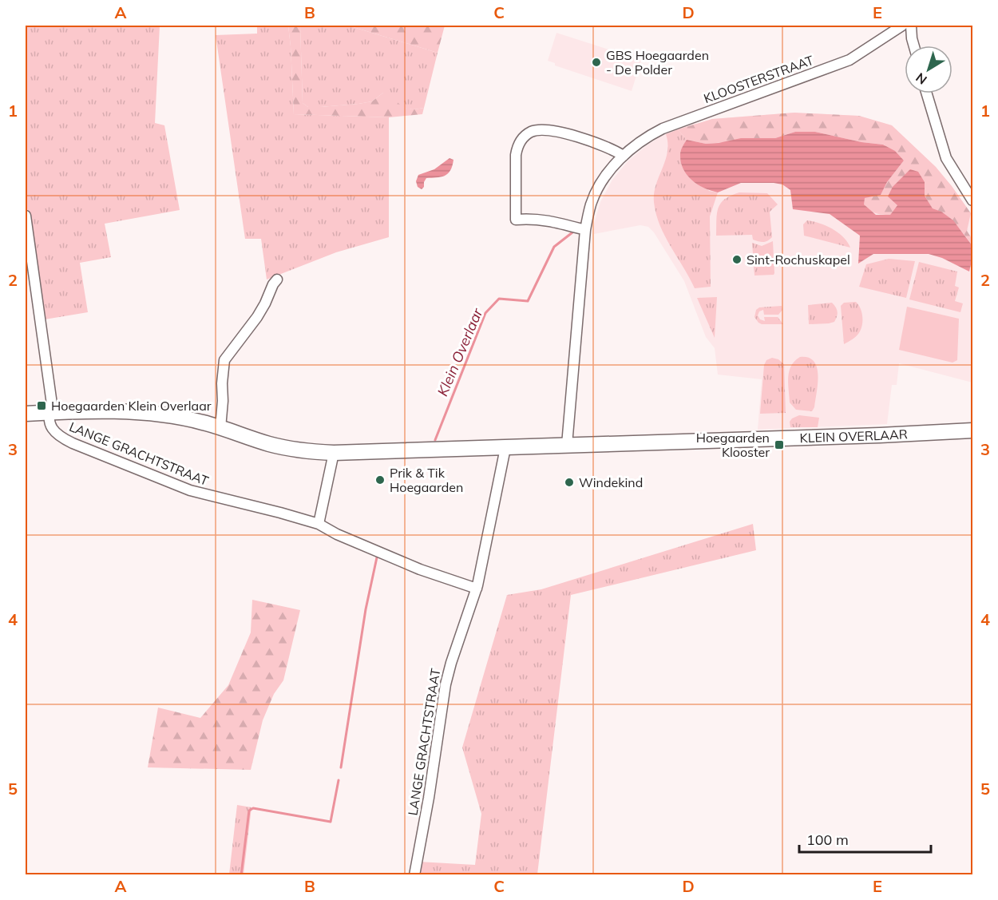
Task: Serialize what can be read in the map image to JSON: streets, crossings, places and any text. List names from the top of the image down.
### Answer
{
  "streets": {
    "main road": ["KLEIN OVERLAAR"],
    "street": ["KLOOSTERSTRAAT", "LANGE GRACHTSTRAAT"]
  },
  "crossings": [
    ["KLOOSTERSTRAAT", "KLEIN OVERLAAR"],
    ["KLEIN OVERLAAR", "LANGE GRACHTSTRAAT"]
  ],
  "water": ["Klein Overlaar"],
  "places": {
    "other": [
      "GBS Hoegaarden - De Polder",
      "Sint-Rochuskapel",
      "Prik & Tik Hoegaarden",
      "Windekind"
    ],
    "transit": ["Hoegaarden Klein Overlaar", "Hoegaarden Klooster"]
  },
  "scale_bar": "100 m",
  "north": "bottom left",
  "grid": {
    "columns": [
      "A",
      "B",
      "C",
      "D",
      "E"
    ],
    "rows": [
      "1",
      "2",
      "3",
      "4",
      "5"
    ]
  }
}
